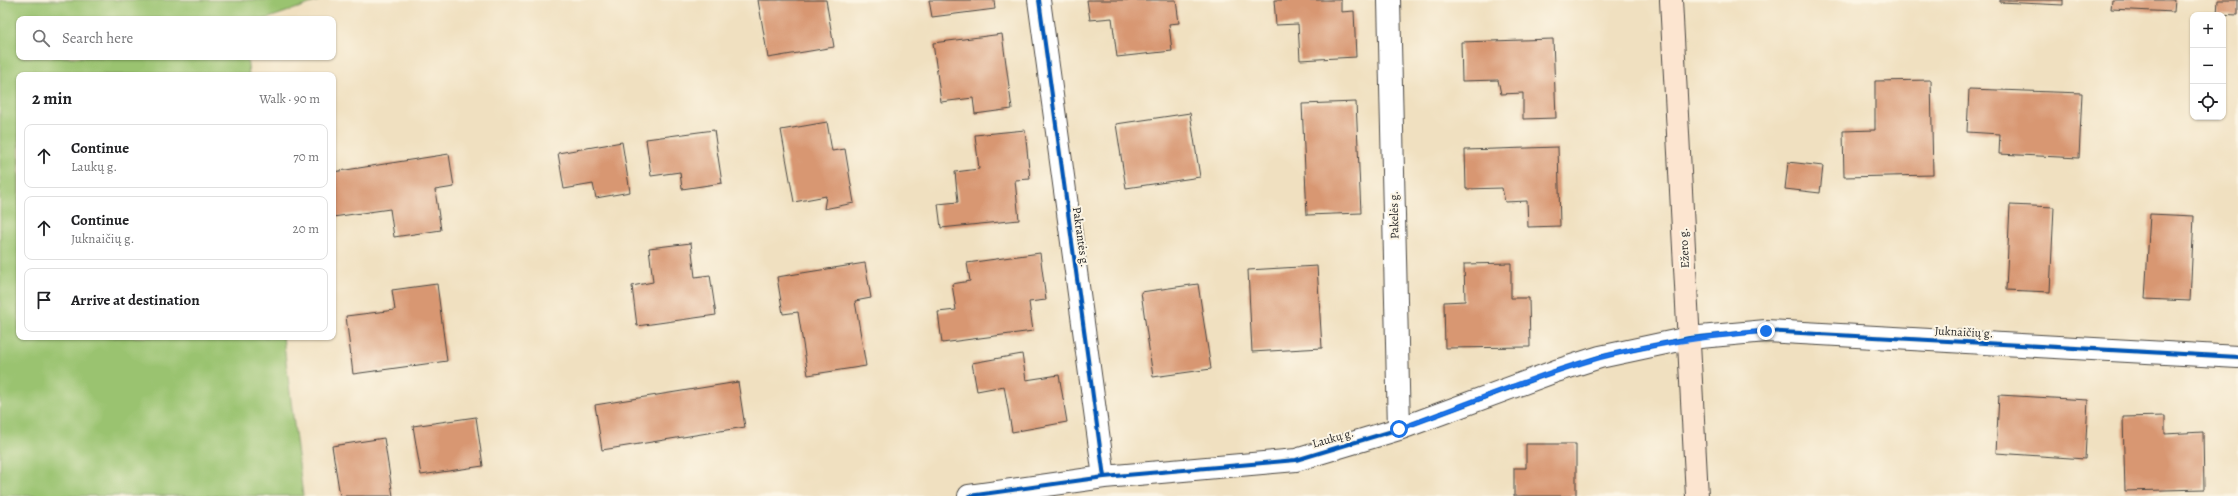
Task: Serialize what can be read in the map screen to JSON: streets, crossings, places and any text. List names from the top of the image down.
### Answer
{
  "streets": {
    "main road": ["Ežero g."],
    "street": [
      "Pakelės g.",
      "Pakrantės g.",
      "Juknaičių g.",
      "Laukų g."
    ]
  },
  "crossings": [
    ["Pakelės g.", "Laukų g."],
    ["Pakrantės g.", "Laukų g."],
    ["Ežero g.", "Juknaičių g."],
    ["Ežero g.", "Laukų g."],
    ["Juknaičių g.", "Laukų g."]
  ],
  "page": {
    "map_buttons": ["+", "−"],
    "search": "Search here",
    "heading": ["2 min", "Walk · 90 m"],
    "list": [
      ["Continue", "Laukų g.", "70 m"],
      ["Continue", "Juknaičių g.", "20 m"],
      "Arrive at destination"
    ]
  }
}
